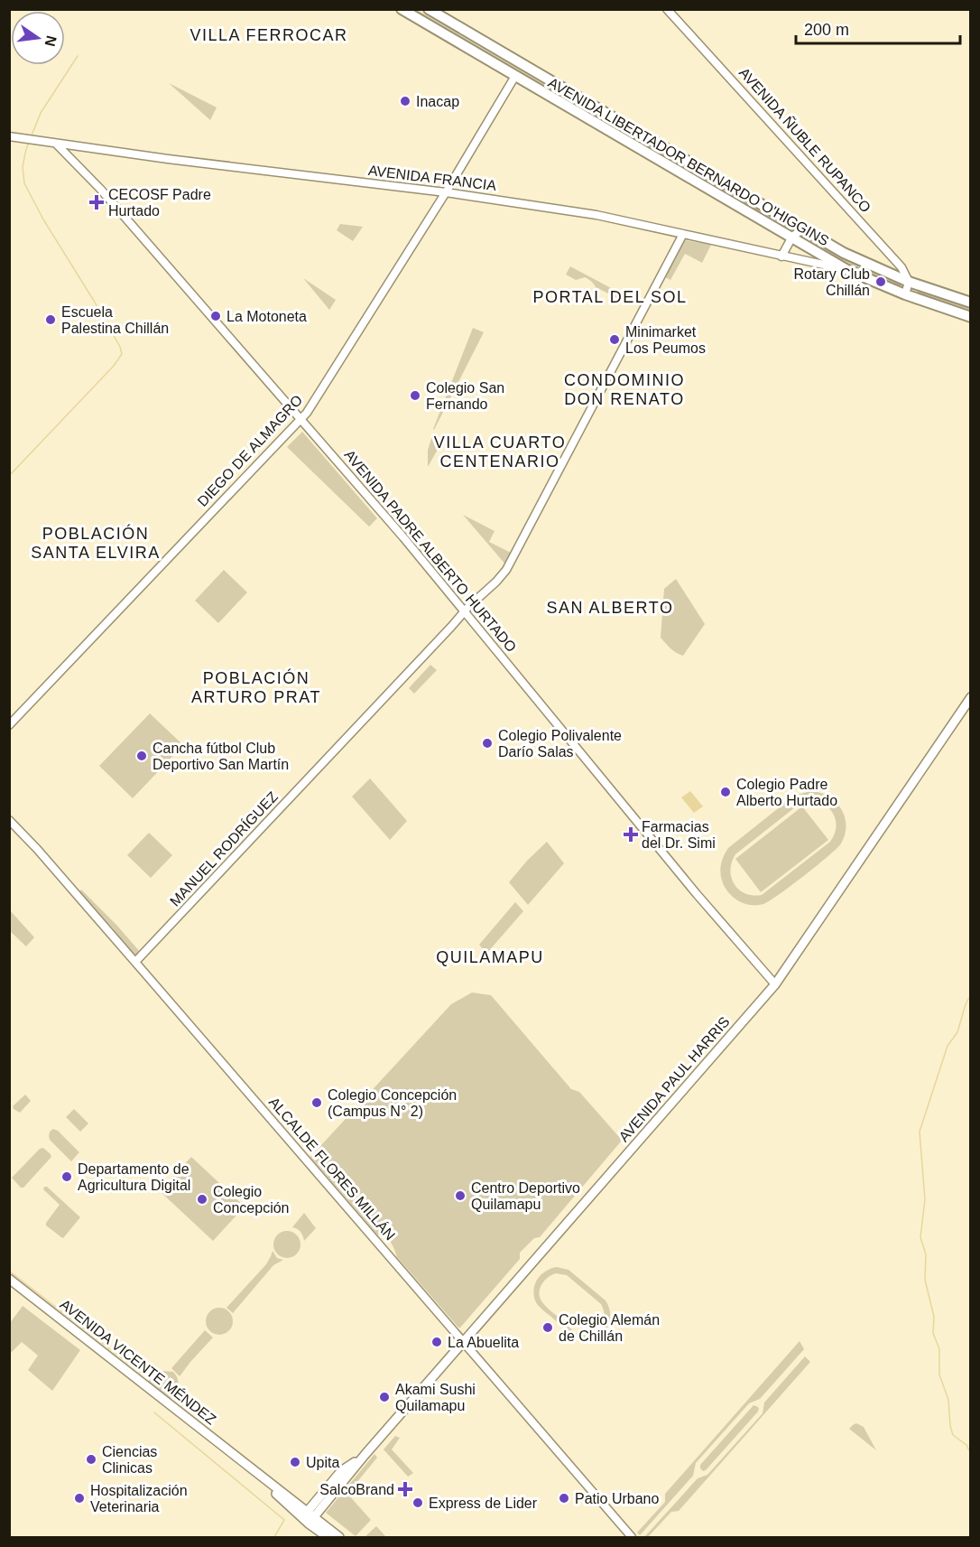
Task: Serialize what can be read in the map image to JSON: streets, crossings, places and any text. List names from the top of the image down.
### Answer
{
  "streets": {
    "main road": ["AVENIDA LIBERTADOR BERNARDO O'HIGGINS", "AVENIDA PAUL HARRIS", "AVENIDA VICENTE MÉNDEZ"],
    "street": [
      "AVENIDA ÑUBLE RUPANCO",
      "AVENIDA FRANCIA",
      "DIEGO DE ALMAGRO",
      "AVENIDA PADRE ALBERTO HURTADO",
      "MANUEL RODRÍGUEZ",
      "ALCALDE FLORES MILLÁN"
    ]
  },
  "crossings": [
    ["AVENIDA ÑUBLE RUPANCO", "AVENIDA LIBERTADOR BERNARDO O'HIGGINS"],
    ["AVENIDA LIBERTADOR BERNARDO O'HIGGINS", "AVENIDA FRANCIA"],
    ["AVENIDA LIBERTADOR BERNARDO O'HIGGINS", "DIEGO DE ALMAGRO"],
    ["AVENIDA FRANCIA", "DIEGO DE ALMAGRO"],
    ["AVENIDA FRANCIA", "AVENIDA PADRE ALBERTO HURTADO"],
    ["AVENIDA FRANCIA", "MANUEL RODRÍGUEZ"],
    ["DIEGO DE ALMAGRO", "AVENIDA PADRE ALBERTO HURTADO"],
    ["AVENIDA PADRE ALBERTO HURTADO", "MANUEL RODRÍGUEZ"],
    ["AVENIDA PADRE ALBERTO HURTADO", "AVENIDA PAUL HARRIS"],
    ["MANUEL RODRÍGUEZ", "ALCALDE FLORES MILLÁN"],
    ["AVENIDA PAUL HARRIS", "ALCALDE FLORES MILLÁN"],
    ["AVENIDA PAUL HARRIS", "AVENIDA VICENTE MÉNDEZ"]
  ],
  "districts": [
    "VILLA FERROCAR",
    "PORTAL DEL SOL",
    "CONDOMINIO DON RENATO",
    "VILLA CUARTO CENTENARIO",
    "POBLACIÓN SANTA ELVIRA",
    "SAN ALBERTO",
    "POBLACIÓN ARTURO PRAT",
    "QUILAMAPU"
  ],
  "places": {
    "other": [
      "Inacap",
      "Rotary Club Chillán",
      "La Motoneta",
      "Escuela Palestina Chillán",
      "Minimarket Los Peumos",
      "Colegio San Fernando",
      "Colegio Polivalente Darío Salas",
      "Cancha fútbol Club Deportivo San Martín",
      "Colegio Padre Alberto Hurtado",
      "Colegio Concepción (Campus N° 2)",
      "Departamento de Agricultura Digital",
      "Centro Deportivo Quilamapu",
      "Colegio Concepción",
      "Colegio Alemán de Chillán",
      "La Abuelita",
      "Akami Sushi Quilamapu",
      "Ciencias Clinicas",
      "Upita",
      "Hospitalización Veterinaria",
      "Patio Urbano",
      "Express de Lider"
    ],
    "health": ["CECOSF Padre Hurtado", "Farmacias del Dr. Simi", "SalcoBrand"]
  },
  "scale_bar": "200 m",
  "north": "right"
}
